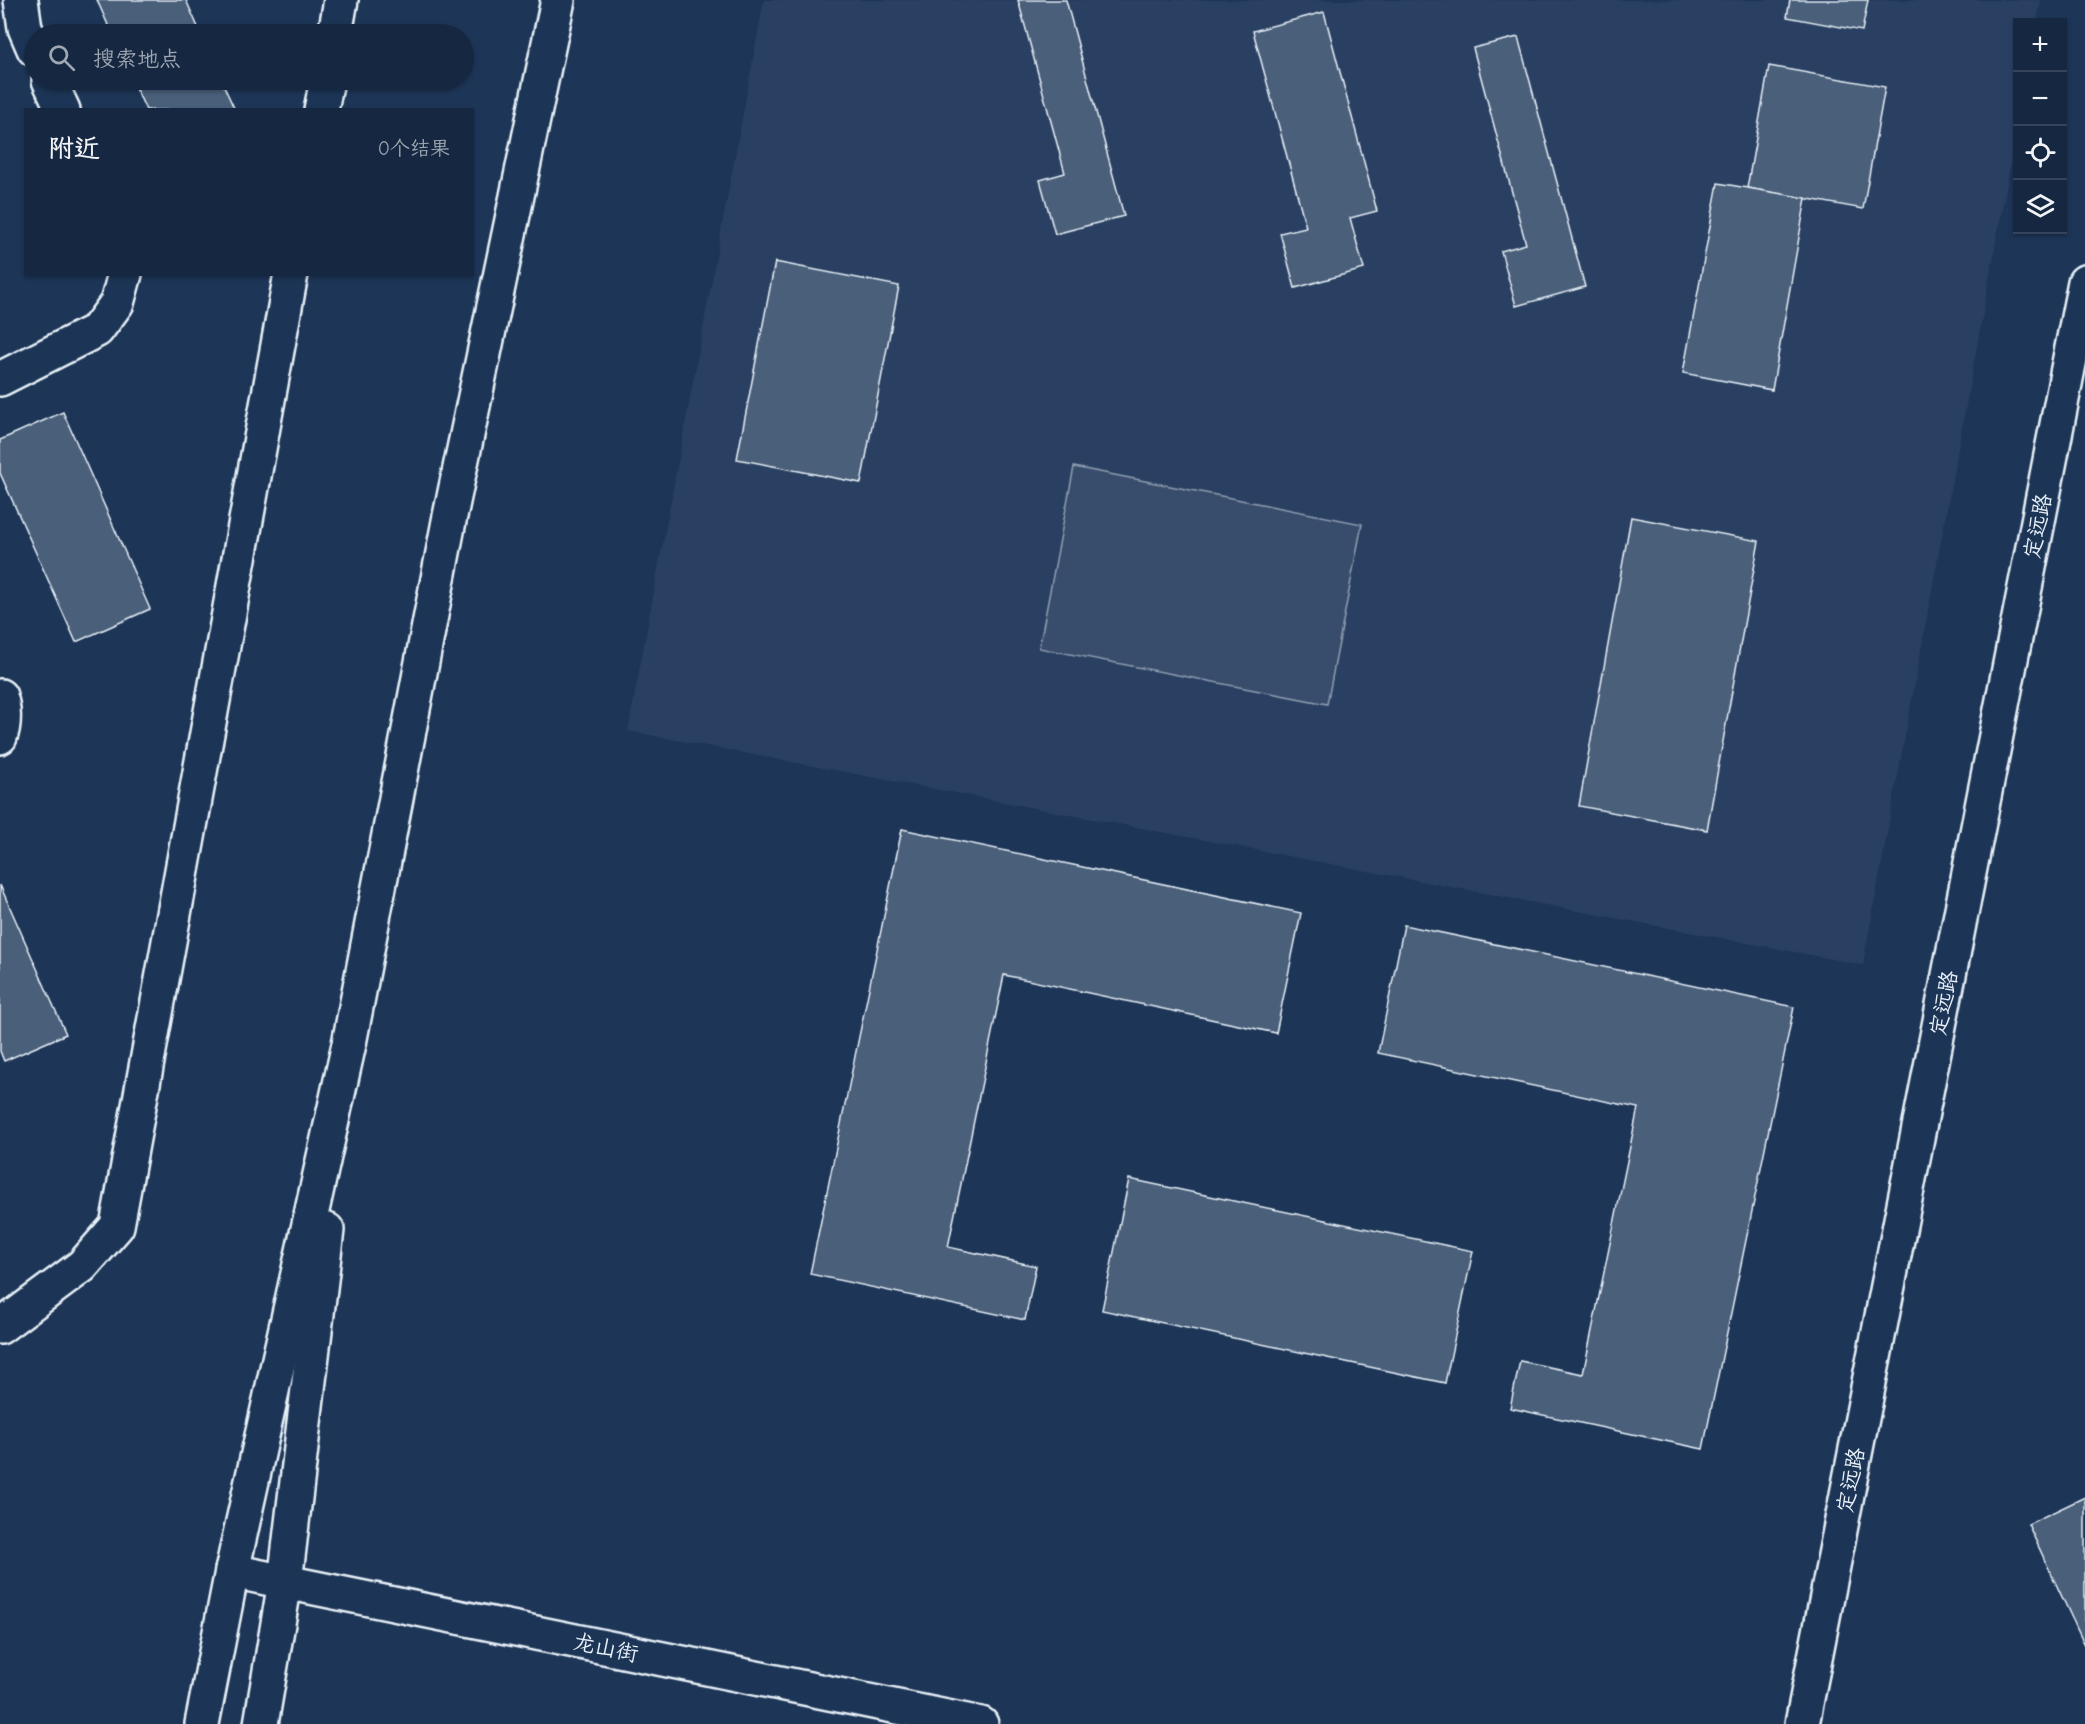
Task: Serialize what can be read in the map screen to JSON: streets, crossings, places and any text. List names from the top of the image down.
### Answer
{
  "streets": {
    "main road": ["定远路", "龙山街"]
  },
  "page": {
    "map_buttons": ["+", "−"],
    "search": "搜索地点",
    "heading": ["附近", "0个结果"]
  }
}
